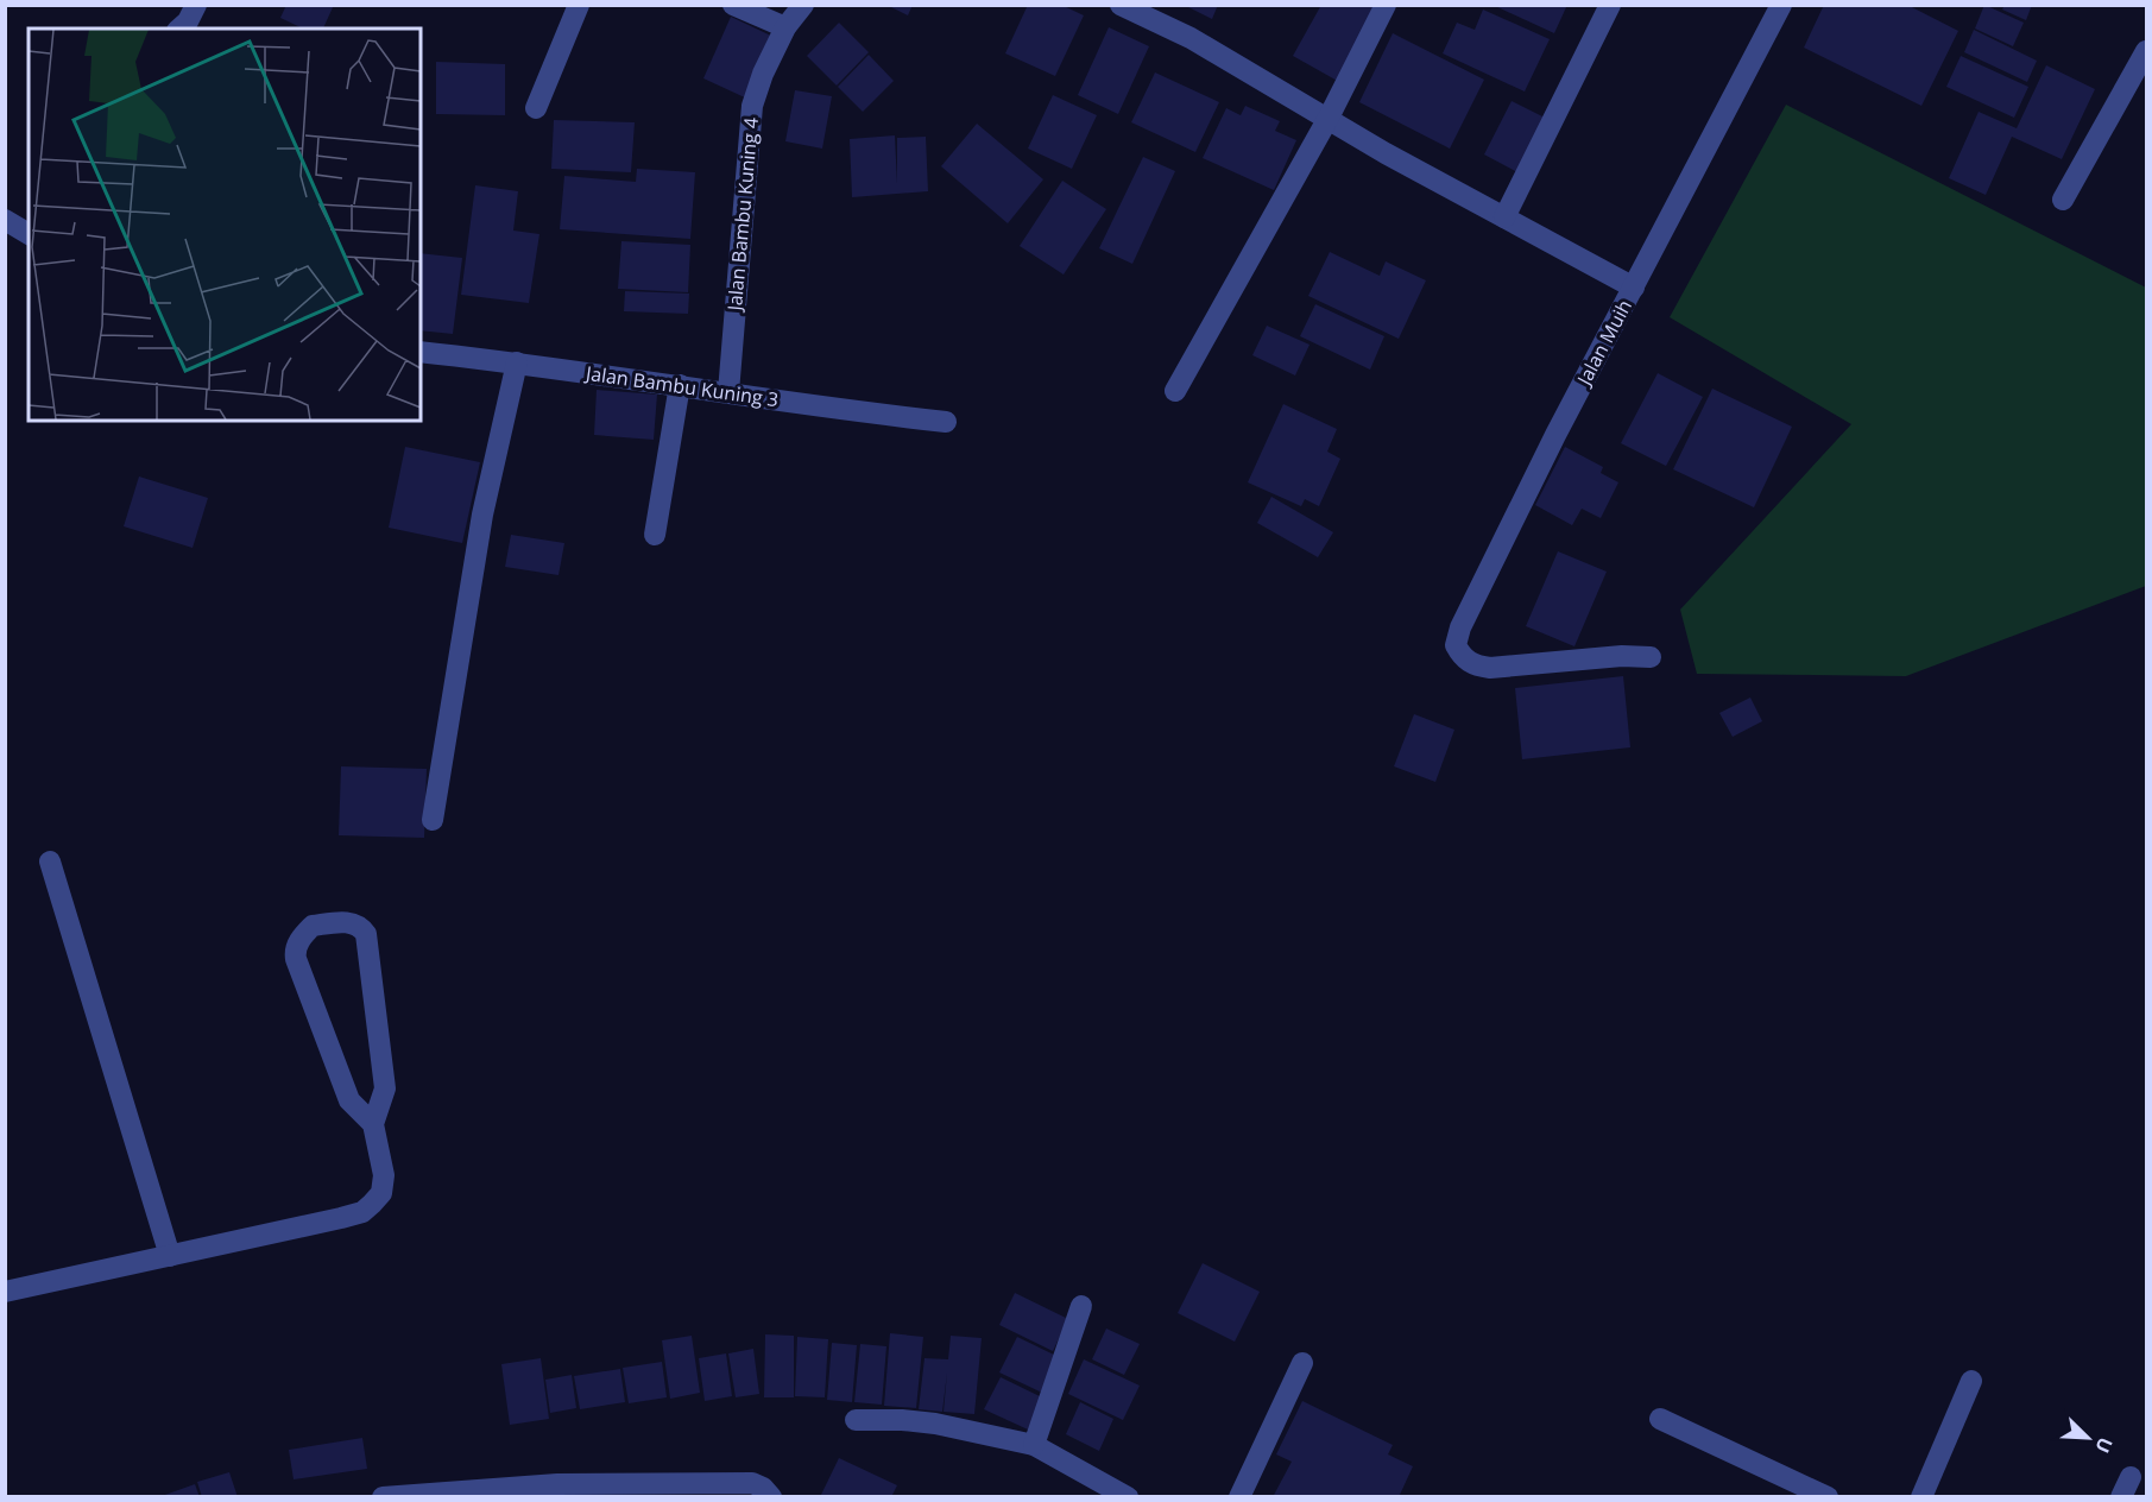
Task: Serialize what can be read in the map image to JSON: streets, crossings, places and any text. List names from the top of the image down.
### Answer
{
  "streets": {
    "street": ["Jalan Bambu Kuning 4", "Jalan Muih", "Jalan Bambu Kuning 3"]
  },
  "crossings": [
    ["Jalan Bambu Kuning 4", "Jalan Bambu Kuning 3"]
  ],
  "north": "bottom right"
}
